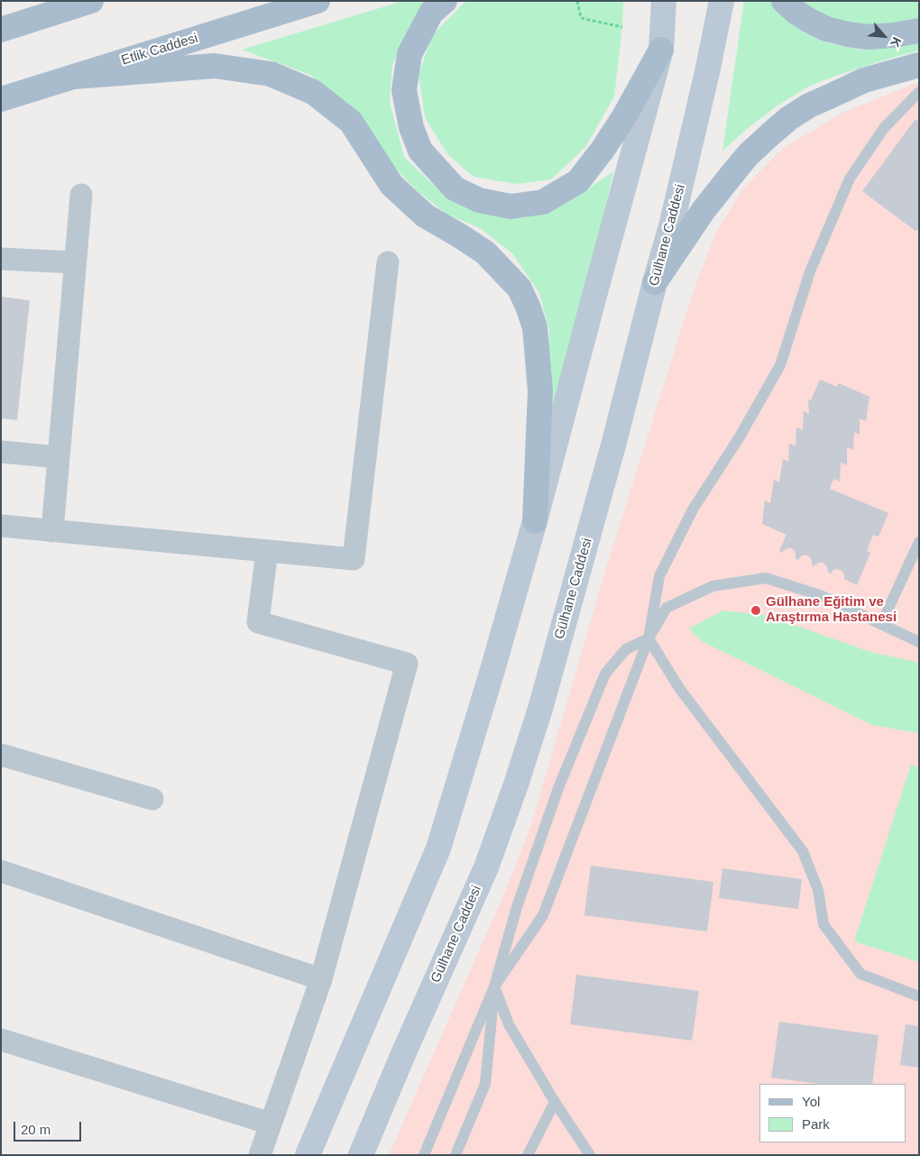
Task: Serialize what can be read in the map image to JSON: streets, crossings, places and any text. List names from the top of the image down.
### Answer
{
  "streets": {
    "main road": ["Etlik Caddesi", "Gülhane Caddesi"]
  },
  "places": ["Gülhane Eğitim ve Araştırma Hastanesi"],
  "legend": ["Yol", "Park"],
  "scale_bar": "20 m",
  "north": "bottom right"
}
